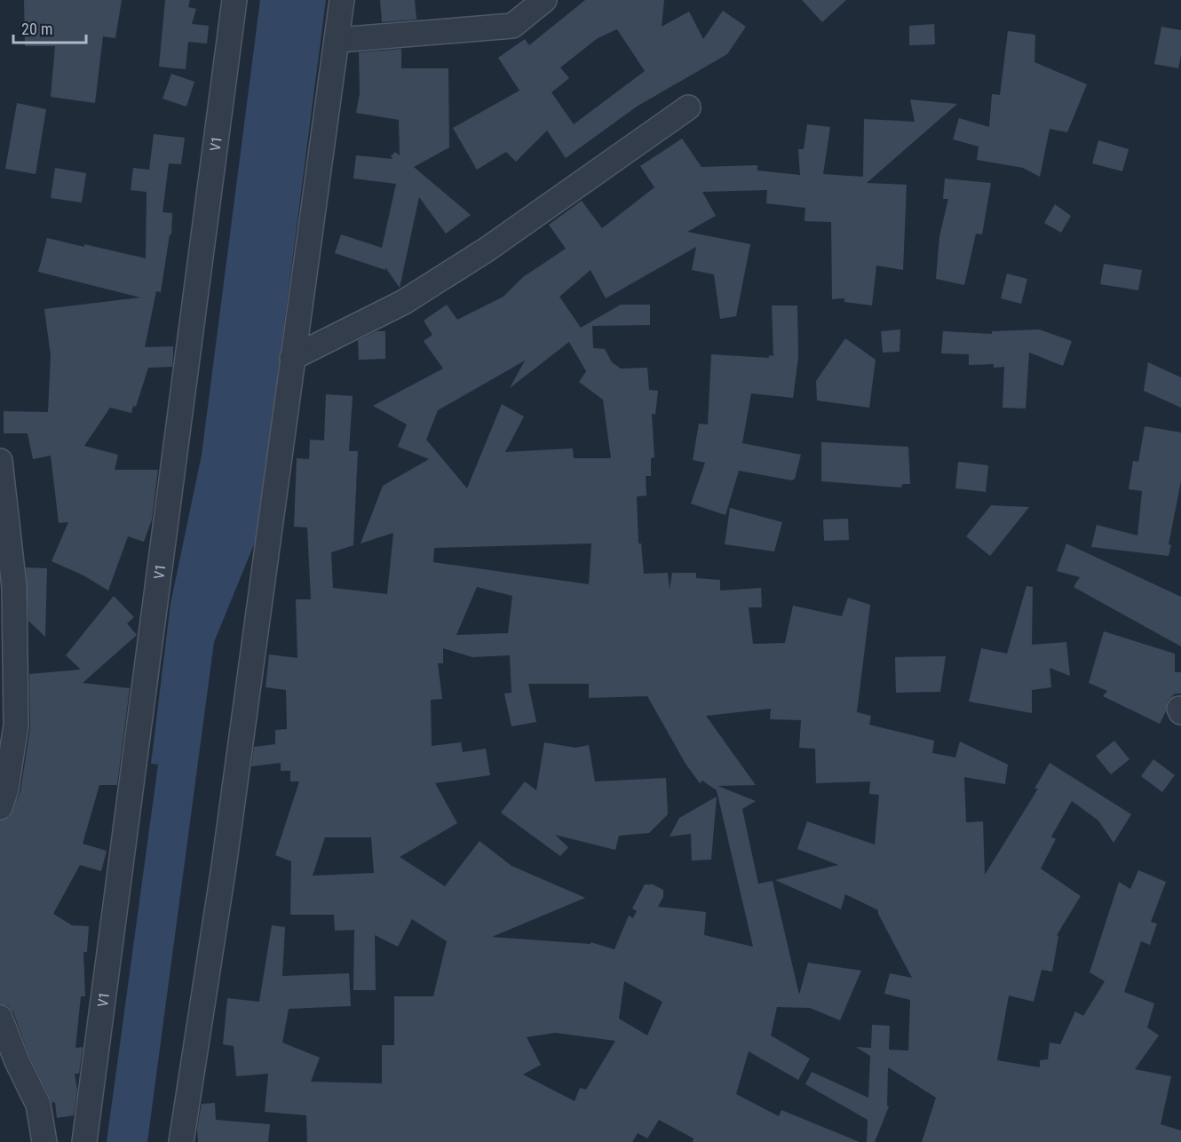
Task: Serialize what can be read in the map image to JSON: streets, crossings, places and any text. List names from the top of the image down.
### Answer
{
  "streets": {
    "street": ["V1"]
  },
  "scale_bar": "20 m"
}
